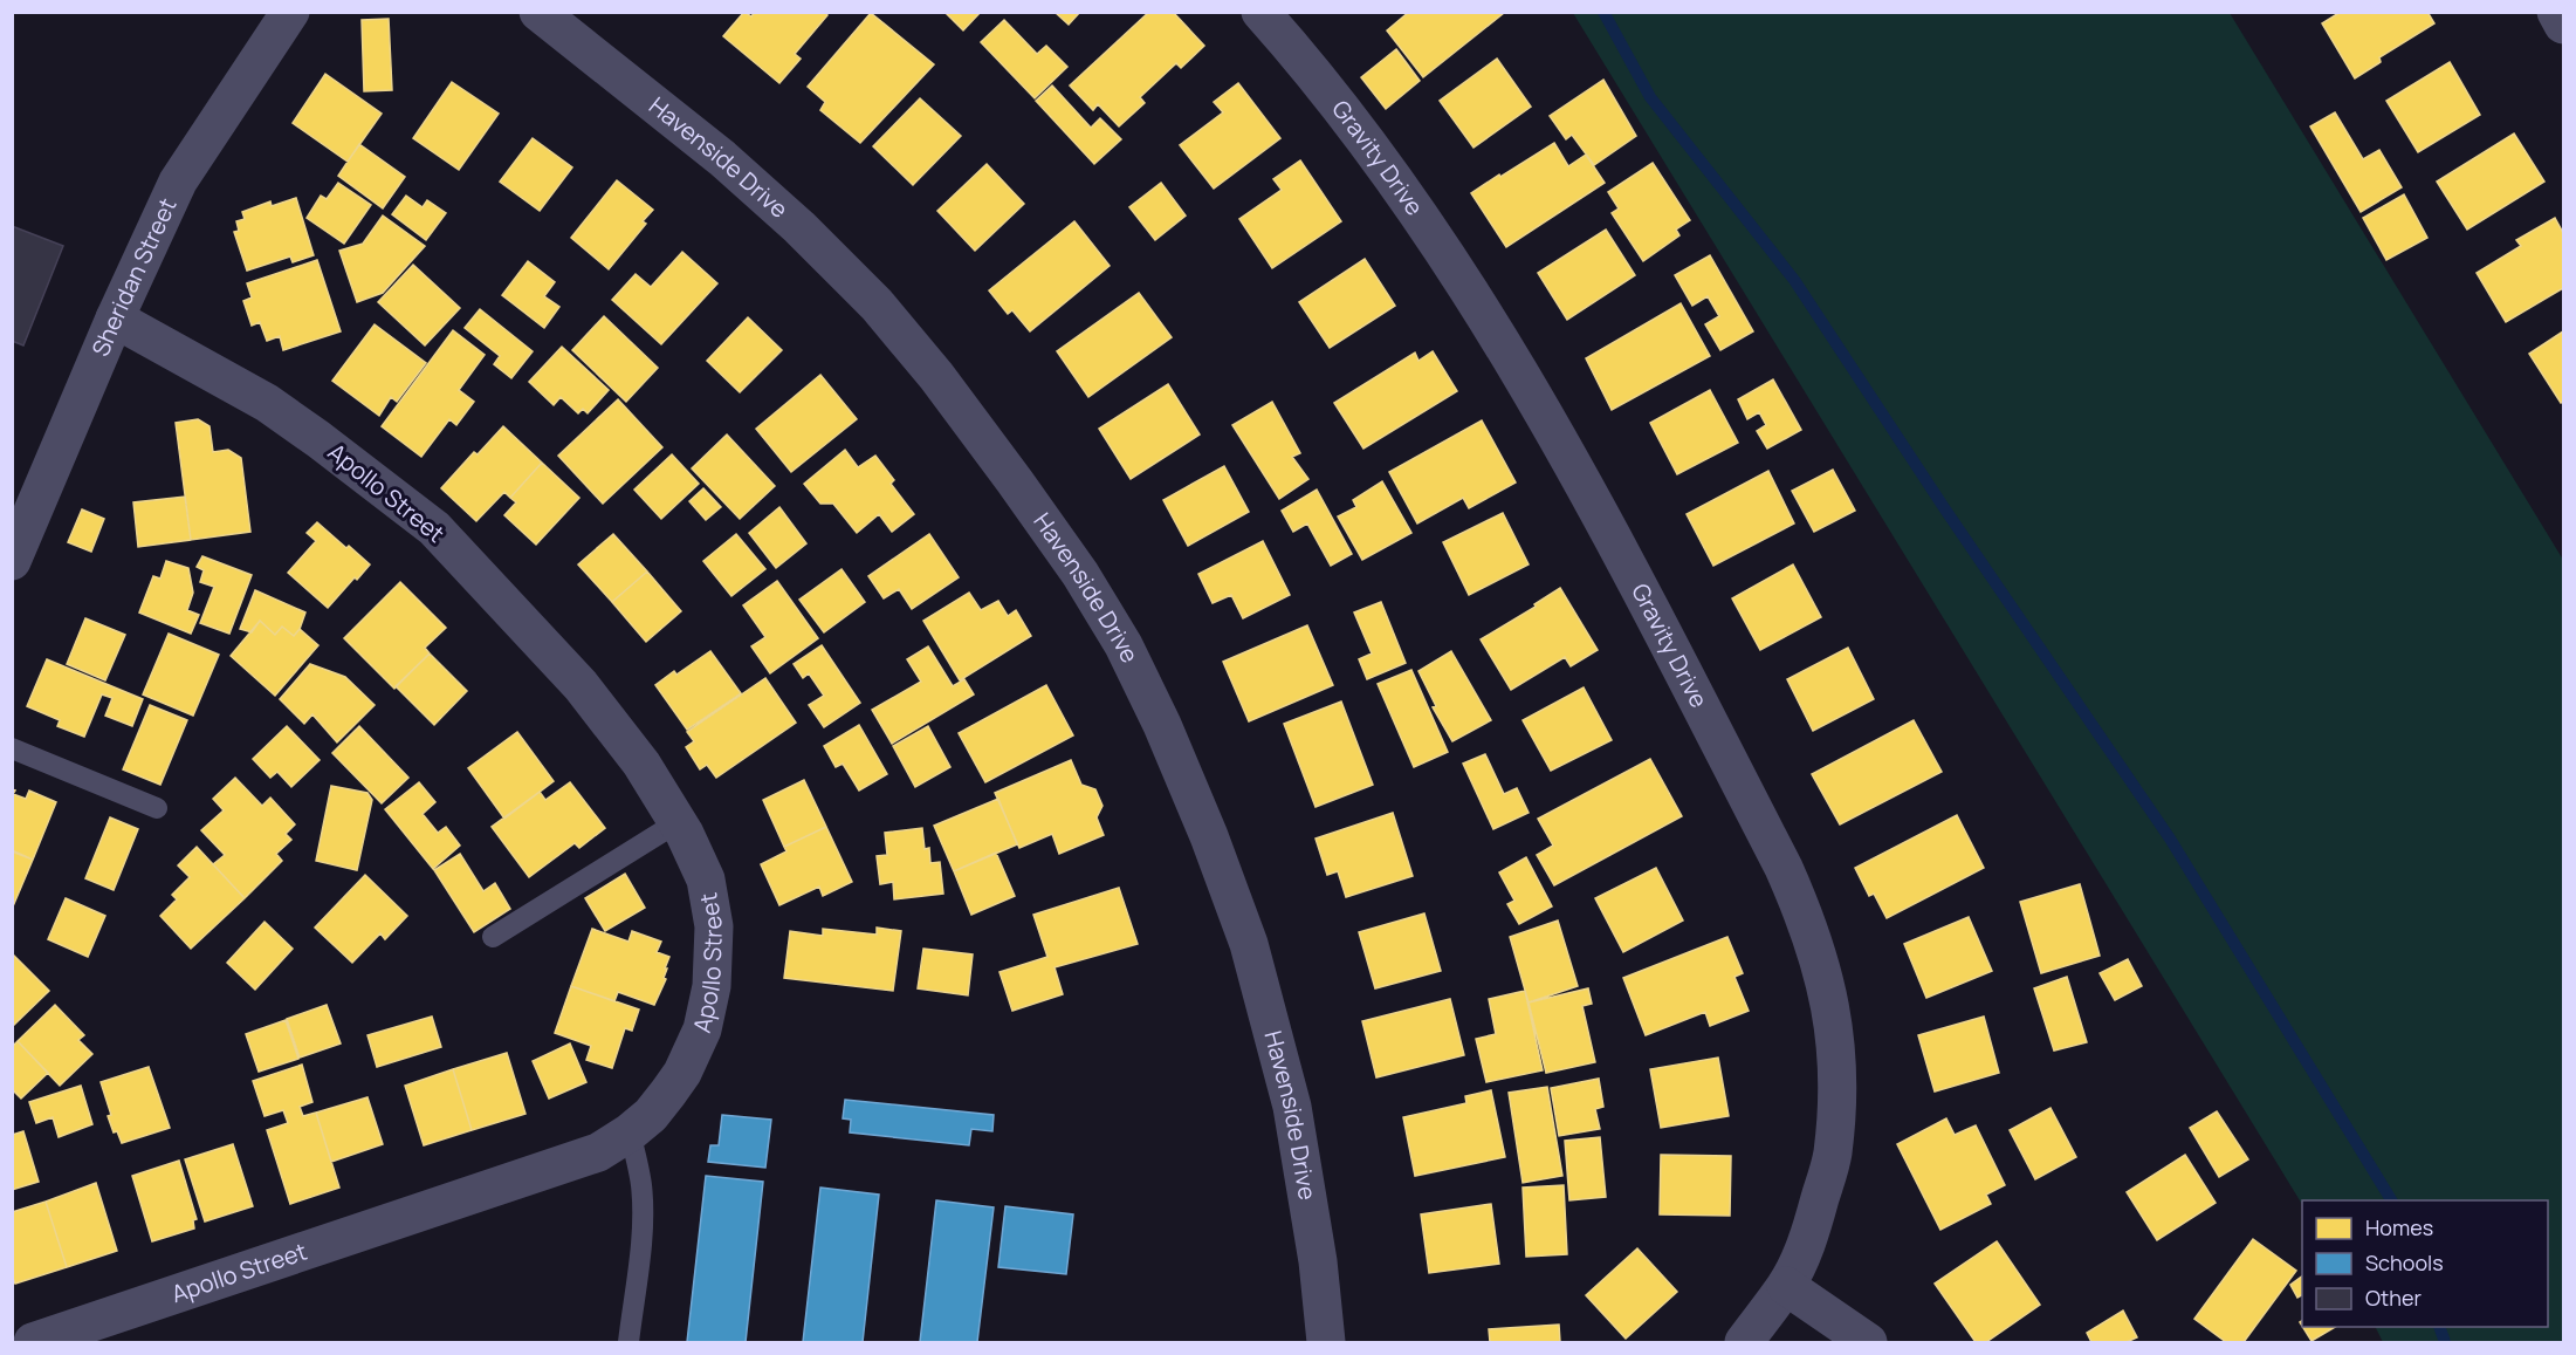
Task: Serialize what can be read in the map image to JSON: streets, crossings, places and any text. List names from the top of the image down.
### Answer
{
  "streets": {
    "street": [
      "Havenside Drive",
      "Gravity Drive",
      "Sheridan Street",
      "Apollo Street"
    ]
  },
  "crossings": [
    ["Sheridan Street", "Apollo Street"]
  ],
  "legend": ["Homes", "Schools", "Other"]
}
